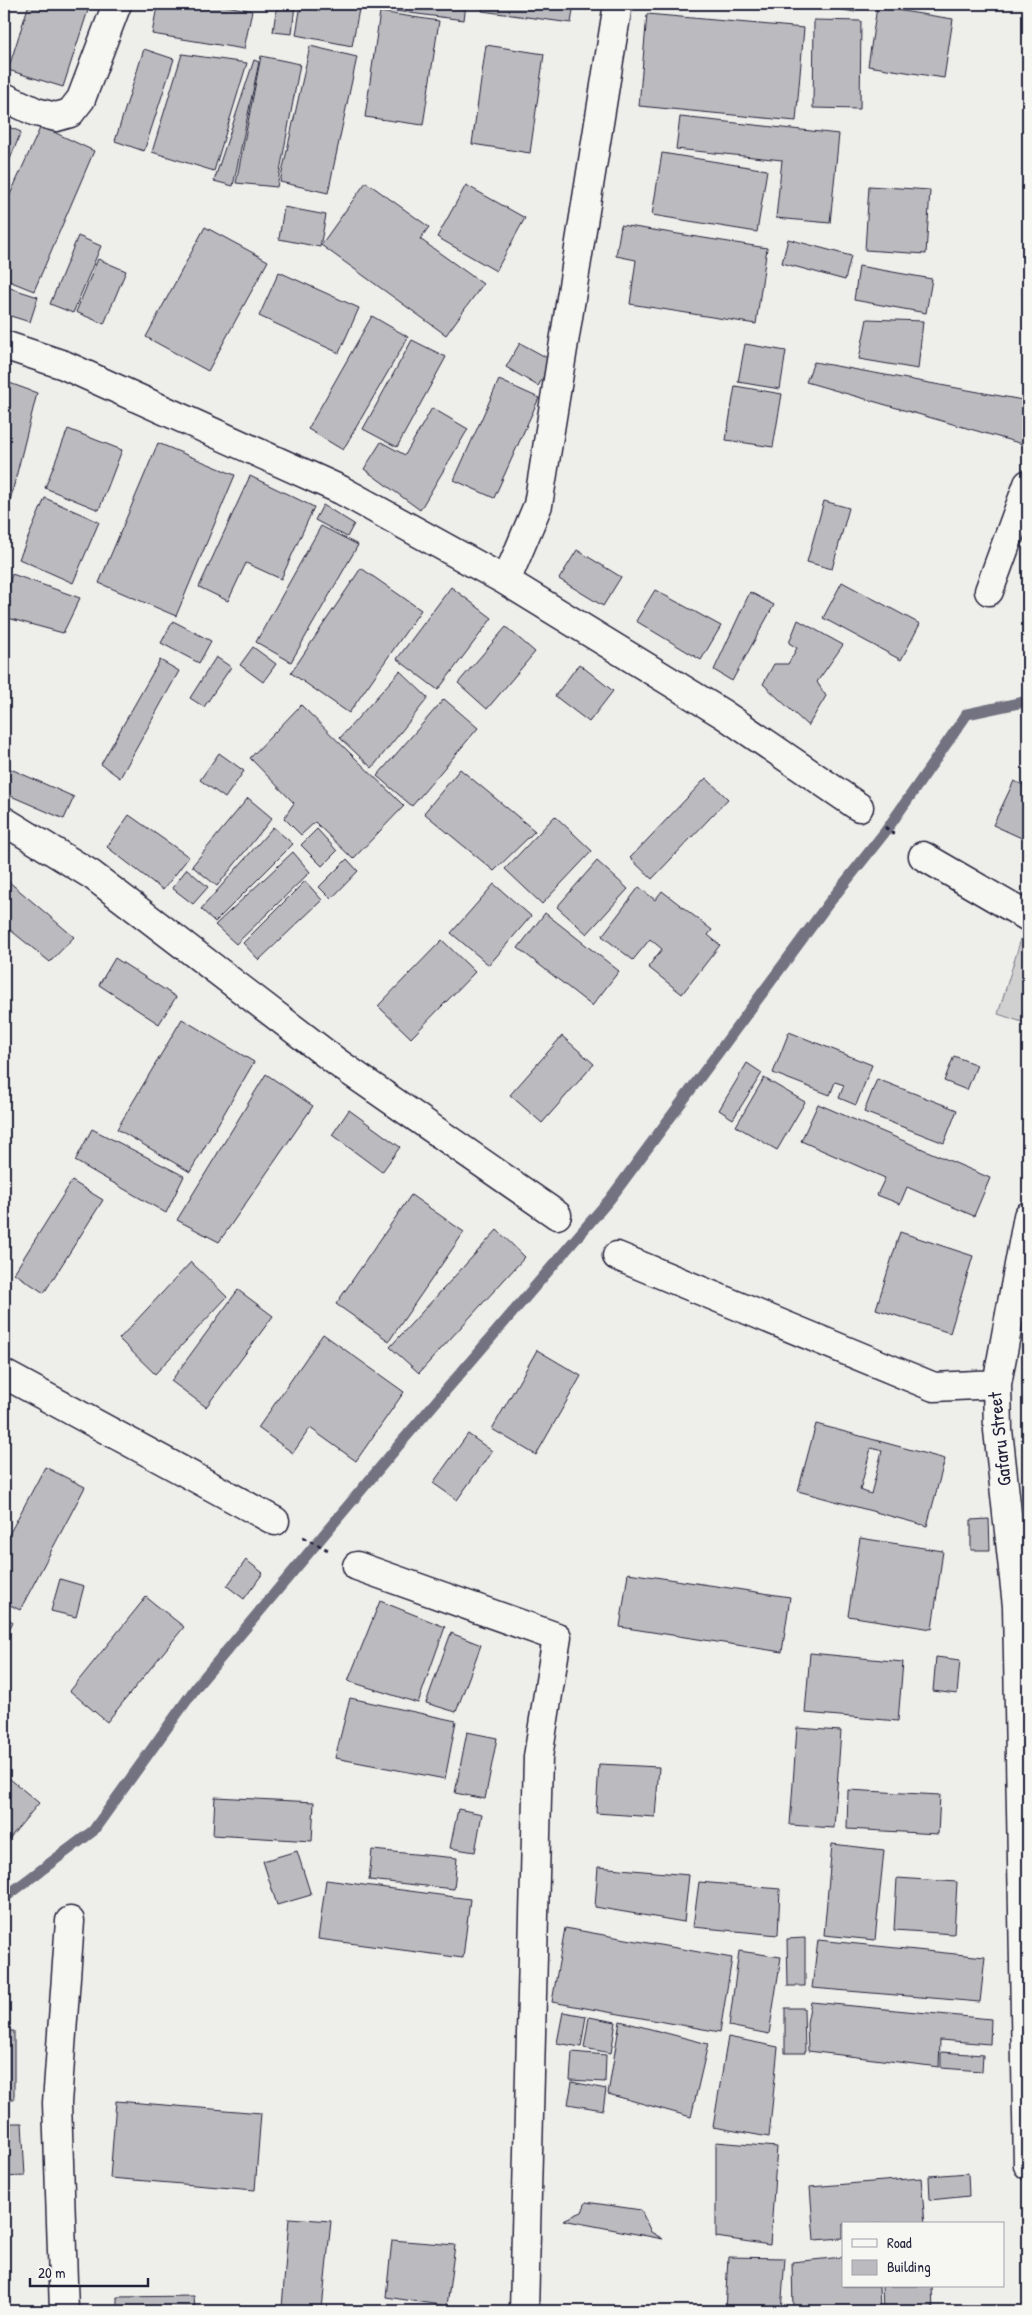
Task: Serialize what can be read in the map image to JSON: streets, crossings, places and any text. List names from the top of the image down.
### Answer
{
  "streets": {
    "street": ["Gafaru Street"]
  },
  "legend": ["Road", "Building"],
  "scale_bar": "20 m"
}
